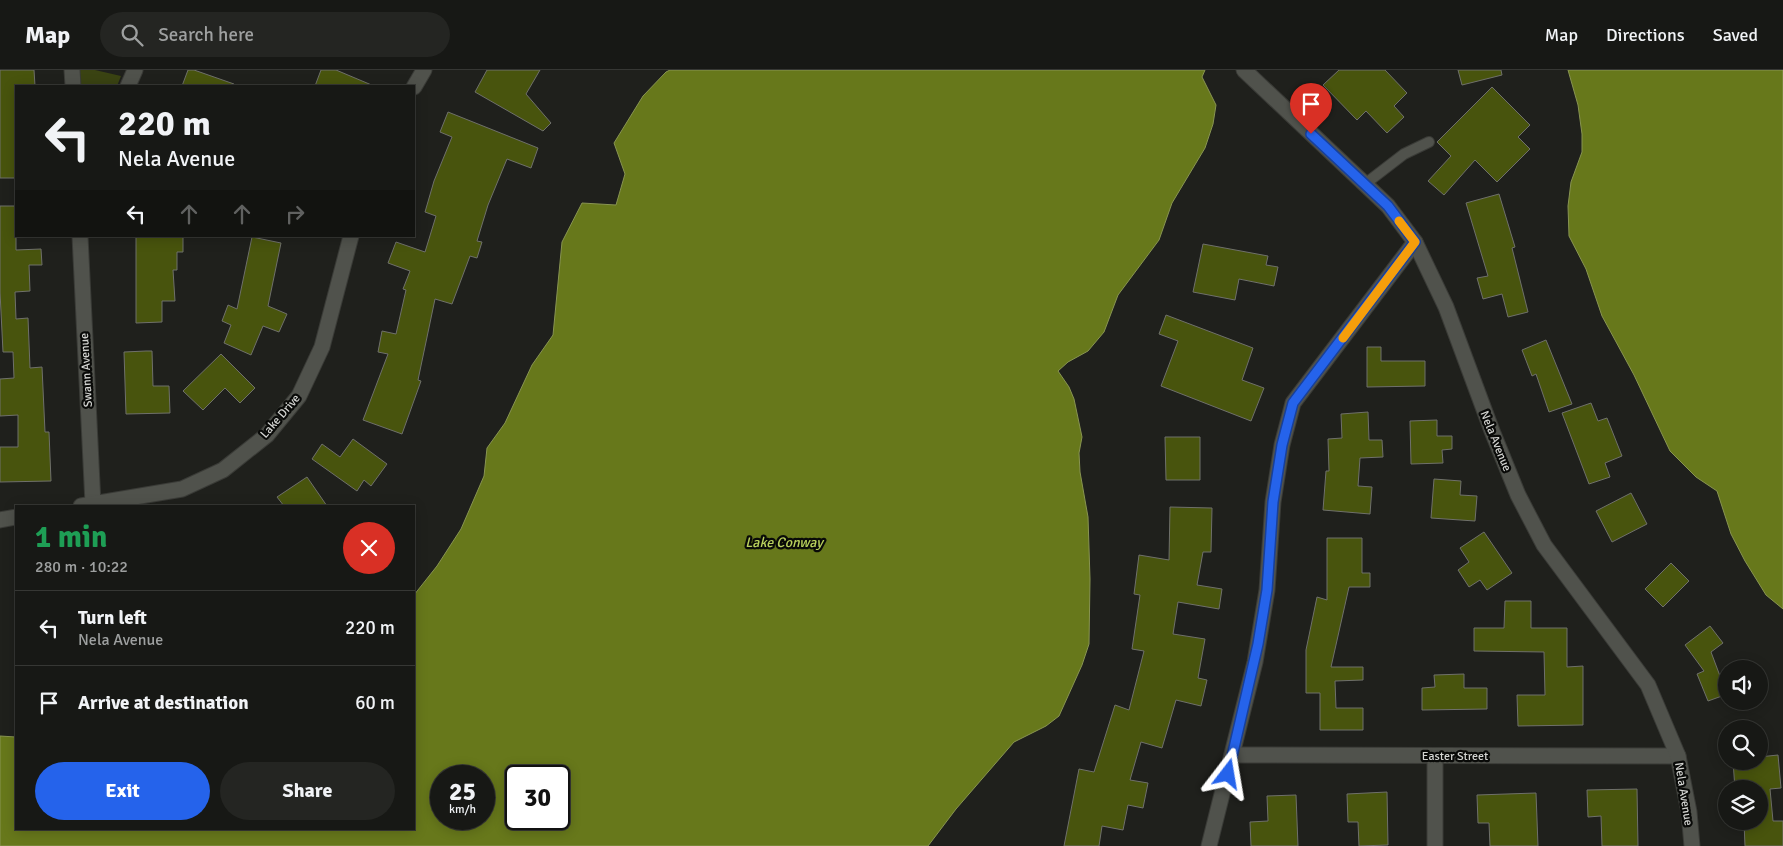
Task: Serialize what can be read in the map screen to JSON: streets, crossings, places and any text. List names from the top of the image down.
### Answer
{
  "streets": {
    "street": [
      "Swann Avenue",
      "Lake Drive",
      "Nela Avenue",
      "Easter Street"
    ]
  },
  "crossings": [
    ["Swann Avenue", "Lake Drive"],
    ["Nela Avenue", "Easter Street"]
  ],
  "water": ["Lake Conway"],
  "page": {
    "header": "Map",
    "search": "Search here",
    "nav": ["Map", "Directions", "Saved"],
    "turn": ["220 m", "Nela Avenue"],
    "heading": ["1 min", "280 m · 10:22"],
    "list": [
      {
        "name": "Turn left",
        "note": "Nela Avenue",
        "value": "220 m"
      },
      {
        "name": "Arrive at destination",
        "value": "60 m"
      }
    ],
    "buttons": ["Exit", "Share"],
    "speed": "25 km/h",
    "limit": "30"
  }
}
